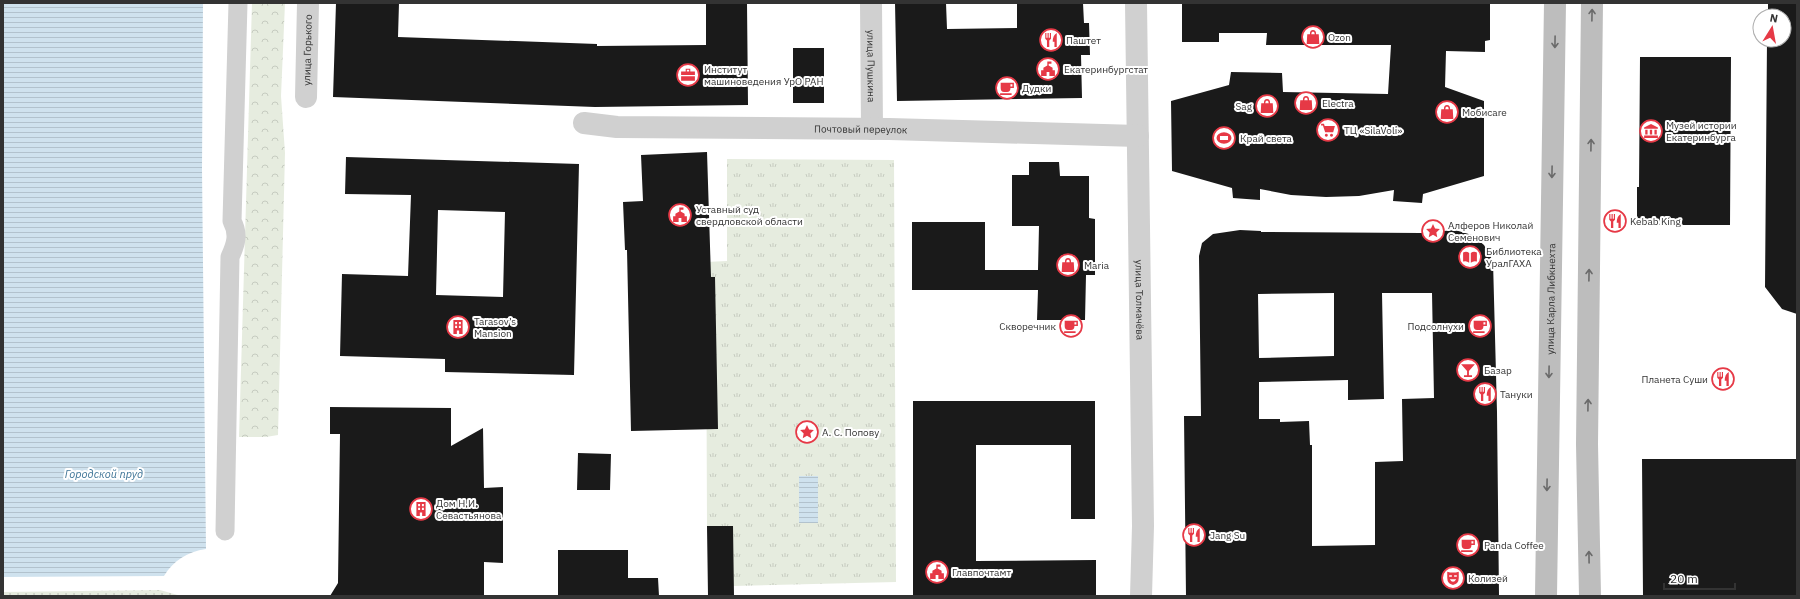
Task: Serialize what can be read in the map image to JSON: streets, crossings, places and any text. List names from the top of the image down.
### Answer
{
  "streets": {
    "main road": ["улица Карла Либкнехта"],
    "street": [
      "улица Горького",
      "улица Пушкина",
      "Почтовый переулок",
      "улица Толмачёва"
    ]
  },
  "crossings": [
    ["улица Пушкина", "Почтовый переулок"],
    ["Почтовый переулок", "улица Толмачёва"]
  ],
  "water": ["Городской пруд"],
  "places": {
    "shop": [
      "Ozon",
      "Electra",
      "Sag",
      "Мобиcare",
      "Maria"
    ],
    "restaurant": [
      "Паштет",
      "Kebab King",
      "Планета Суши",
      "Тануки",
      "Jang Su"
    ],
    "public building": ["Екатеринбургстат", "Уставный суд свердловской области", "Главпочтамт"],
    "office": ["Институт машиноведения УрО РАН"],
    "cafe": [
      "Дудки",
      "Скворечник",
      "Подсолнухи",
      "Panda Coffee"
    ],
    "supermarket": ["ТЦ «SilaVoli»"],
    "museum": ["Музей истории Екатеринбурга"],
    "sports": ["Край света"],
    "place": ["Алферов Николай Семенович", "А. С. Попову"],
    "library": ["Библиотека УралГАХА"],
    "building": ["Tarasov’s Mansion", "Дом Н.И. Севастьянова"],
    "bar": ["Базар"],
    "theatre": ["Колизей"]
  },
  "scale_bar": "20 m",
  "north": "top"
}
